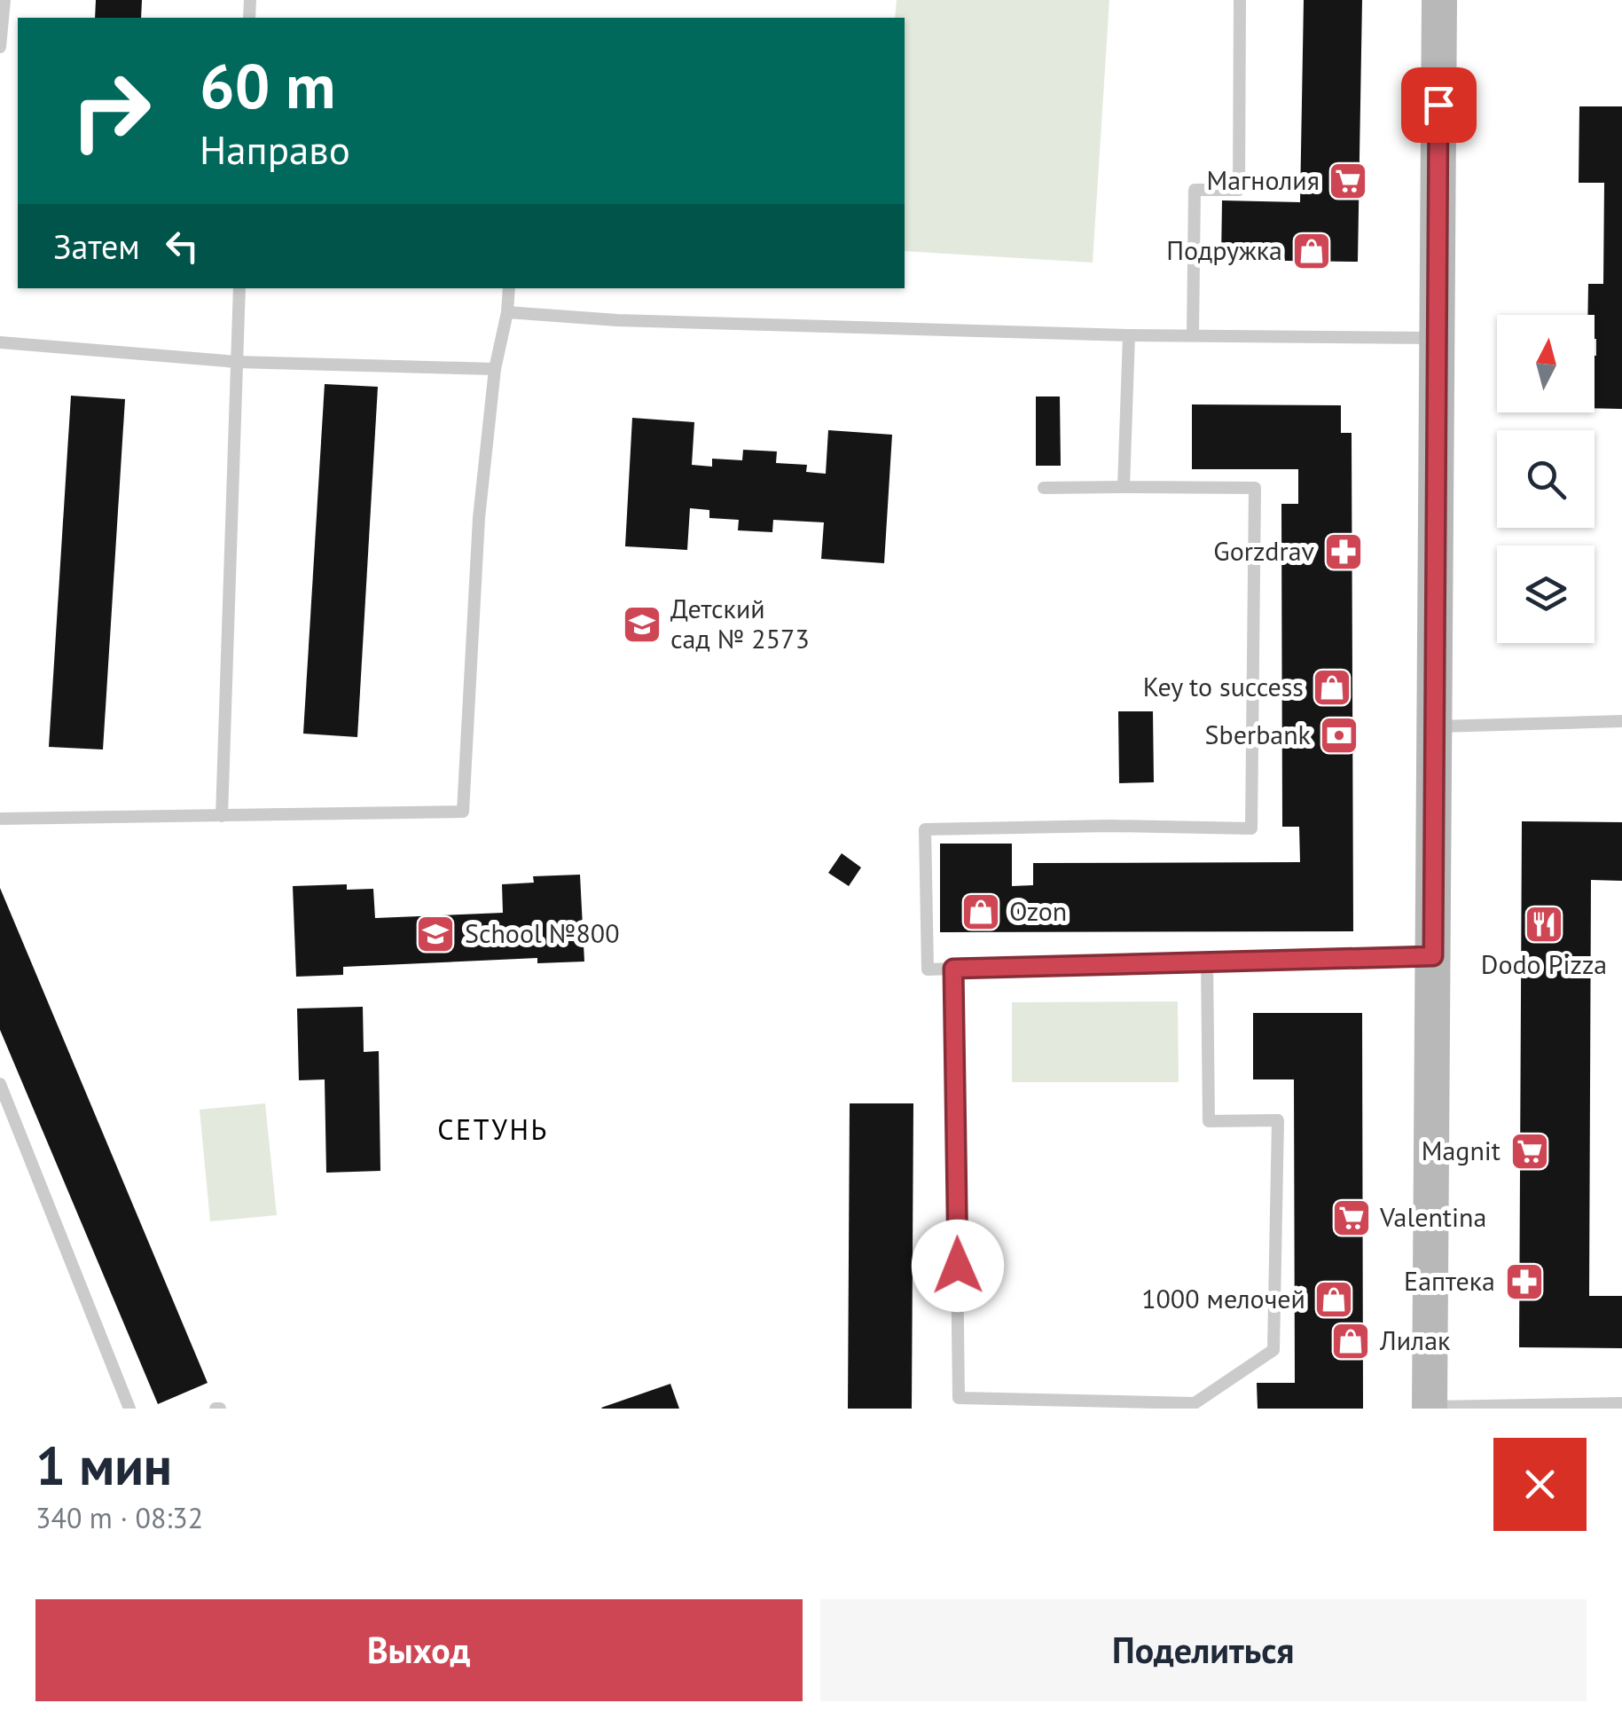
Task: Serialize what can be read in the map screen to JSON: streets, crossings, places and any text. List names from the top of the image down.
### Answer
{
  "districts": ["СЕТУНЬ"],
  "places": {
    "supermarket": ["Магнолия", "Magnit", "Valentina"],
    "shop": [
      "Подружка",
      "Key to success",
      "Ozon",
      "1000 мелочей",
      "Лилак"
    ],
    "pharmacy": ["Gorzdrav", "Еаптека"],
    "school or university": ["Детский сад № 2573", "School №800"],
    "bank": ["Sberbank"],
    "restaurant": ["Dodo Pizza"]
  },
  "north": "top",
  "page": {
    "turn": ["60 m", "Направо"],
    "then": "Затем",
    "heading": ["1 мин", "340 m · 08:32"],
    "buttons": ["Выход", "Поделиться"]
  }
}
